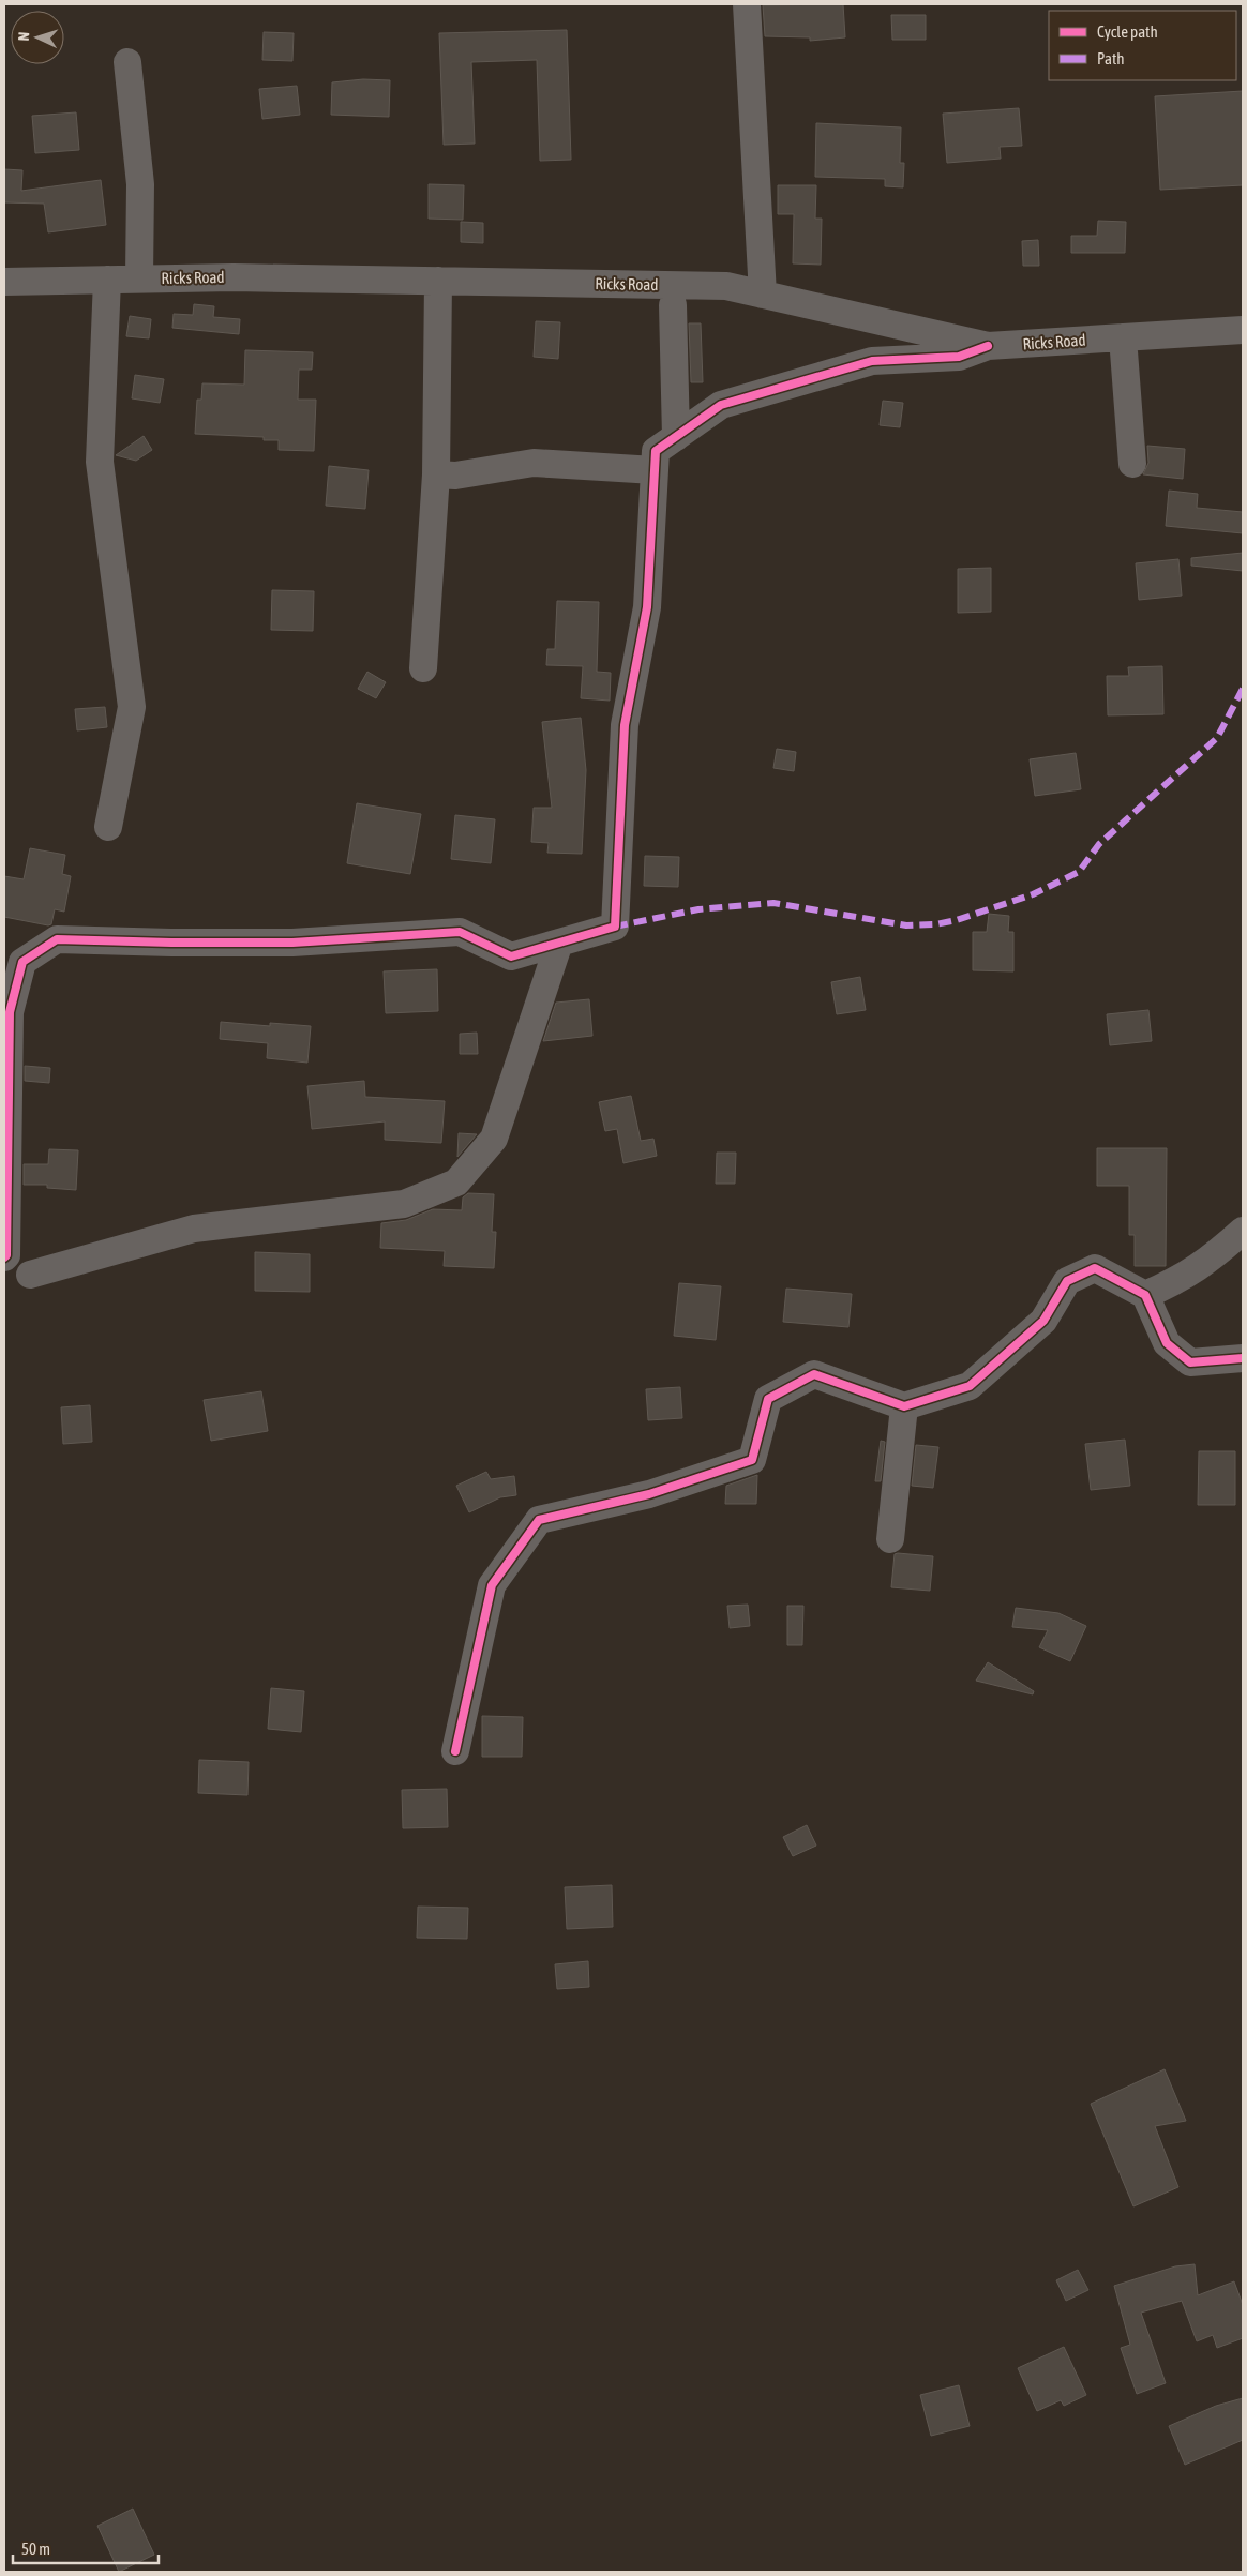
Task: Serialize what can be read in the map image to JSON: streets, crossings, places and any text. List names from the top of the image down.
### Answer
{
  "streets": {
    "street": ["Ricks Road"]
  },
  "legend": ["Cycle path", "Path"],
  "scale_bar": "50 m",
  "north": "left"
}
